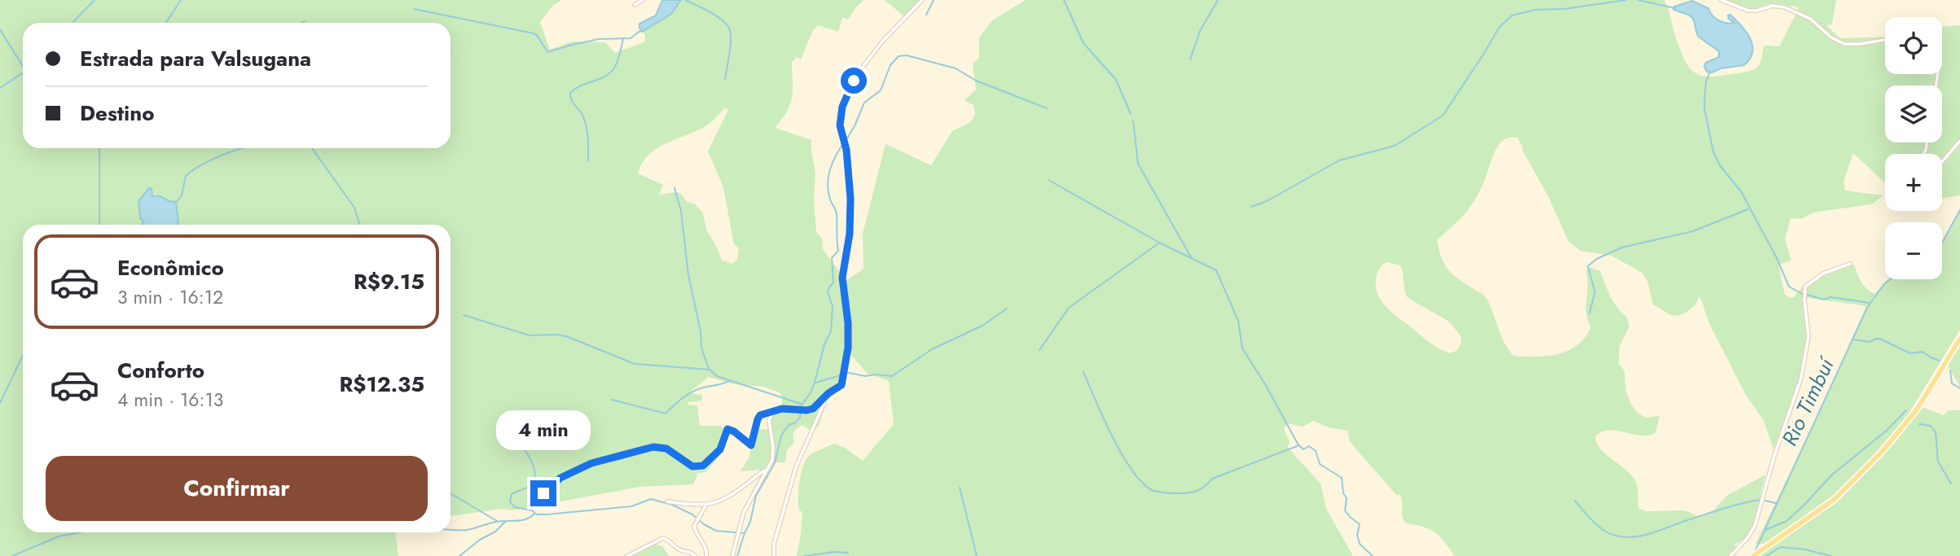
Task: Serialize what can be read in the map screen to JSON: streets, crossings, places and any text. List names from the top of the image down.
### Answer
{
  "water": ["Rio Timbuí"],
  "page": {
    "map_buttons": ["+", "−"],
    "banner": ["Estrada para Valsugana", "Destino"],
    "list": [
      {
        "name": "Econômico",
        "note": "3 min · 16:12",
        "value": "R$9.15"
      },
      {
        "name": "Conforto",
        "note": "4 min · 16:13",
        "value": "R$12.35"
      }
    ],
    "bubble": "4 min",
    "buttons": "Confirmar"
  }
}
